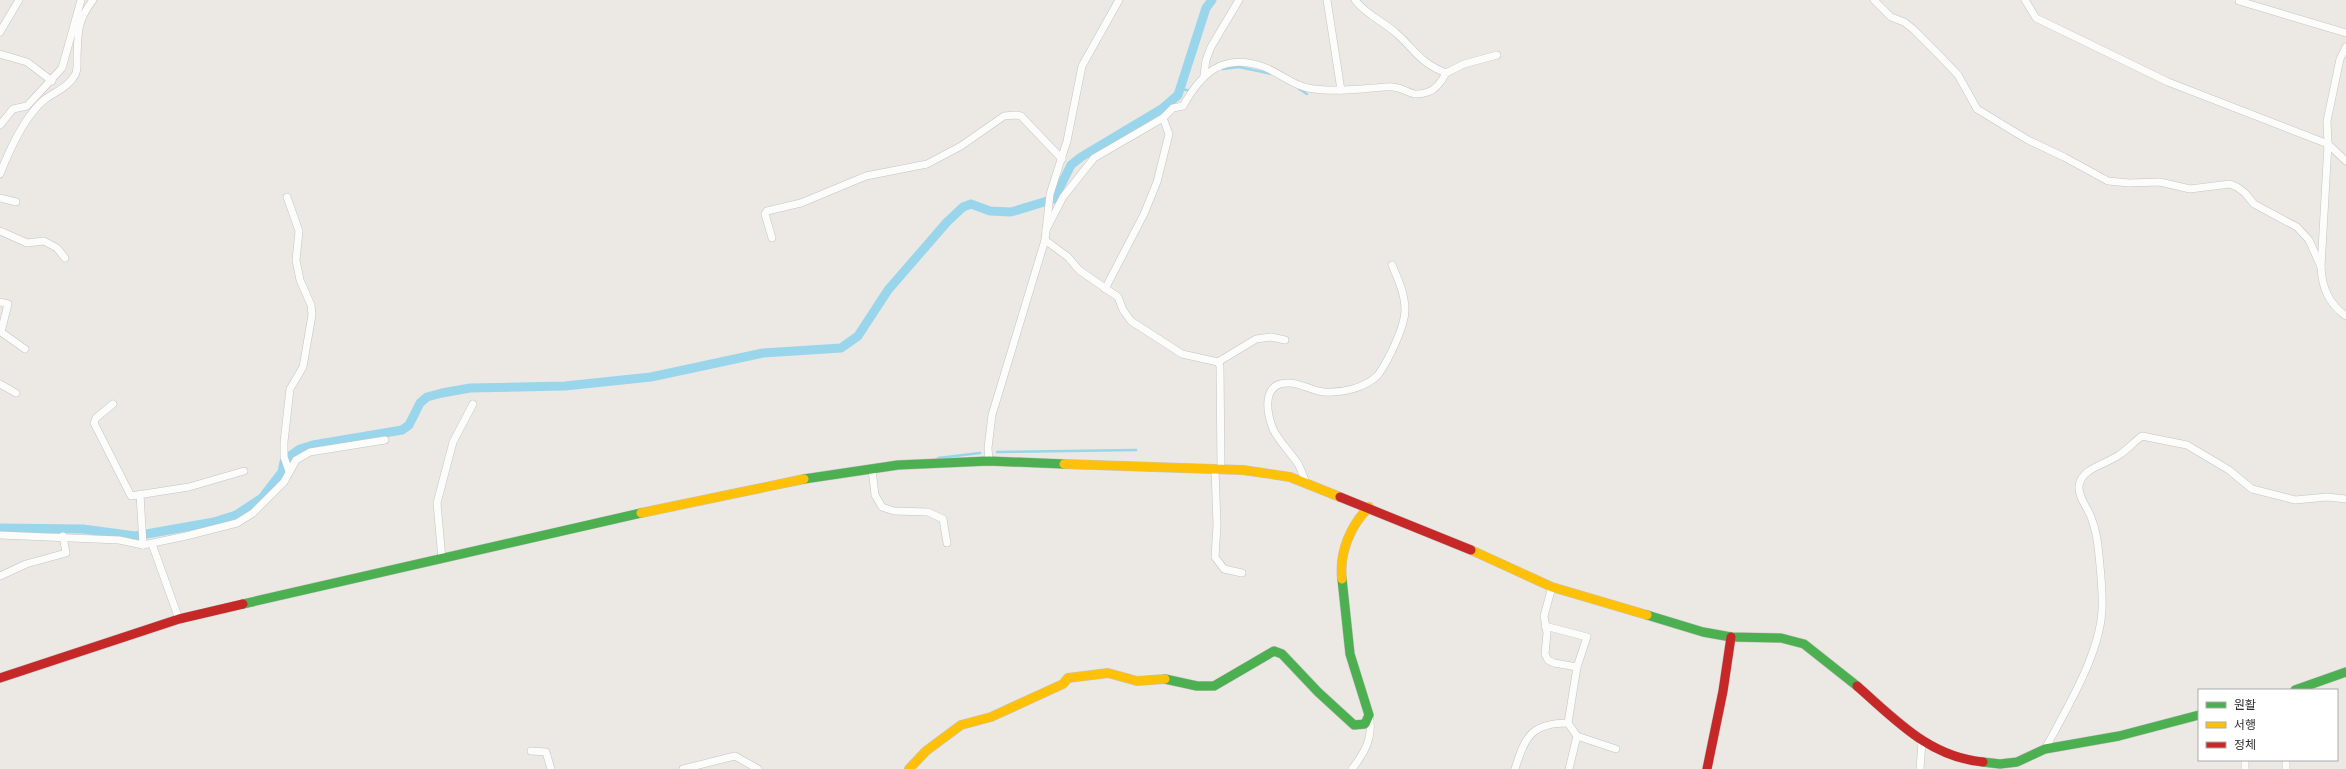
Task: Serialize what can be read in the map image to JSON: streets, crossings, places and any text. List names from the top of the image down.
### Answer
{
  "legend": ["원활", "서행", "정체"]
}
